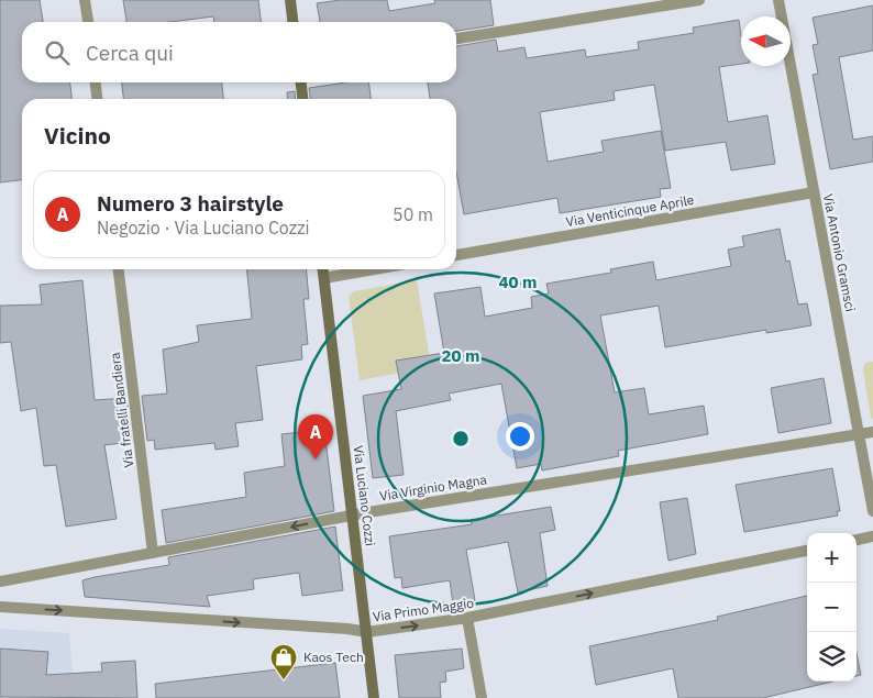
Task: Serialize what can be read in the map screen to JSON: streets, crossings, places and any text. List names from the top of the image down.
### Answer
{
  "streets": {
    "street": [
      "Via Venticinque Aprile",
      "Via Antonio Gramsci",
      "Via fratelli Bandiera",
      "Via Virginio Magna",
      "Via Luciano Cozzi",
      "Via Primo Maggio"
    ]
  },
  "crossings": [
    ["Via Venticinque Aprile", "Via Antonio Gramsci"],
    ["Via Antonio Gramsci", "Via Virginio Magna"],
    ["Via fratelli Bandiera", "Via Virginio Magna"],
    ["Via Virginio Magna", "Via Luciano Cozzi"],
    ["Via Luciano Cozzi", "Via Primo Maggio"]
  ],
  "one_way": ["Via Primo Maggio"],
  "places": {
    "shop": ["Kaos Tech"]
  },
  "north": "left",
  "page": {
    "search": "Cerca qui",
    "heading": "Vicino",
    "list": [
      {
        "mark": "A",
        "name": "Numero 3 hairstyle",
        "note": "Negozio · Via Luciano Cozzi",
        "value": "50 m"
      }
    ],
    "pins": "A",
    "map_buttons": ["+", "−"]
  },
  "rings": ["40 m", "20 m"]
}
